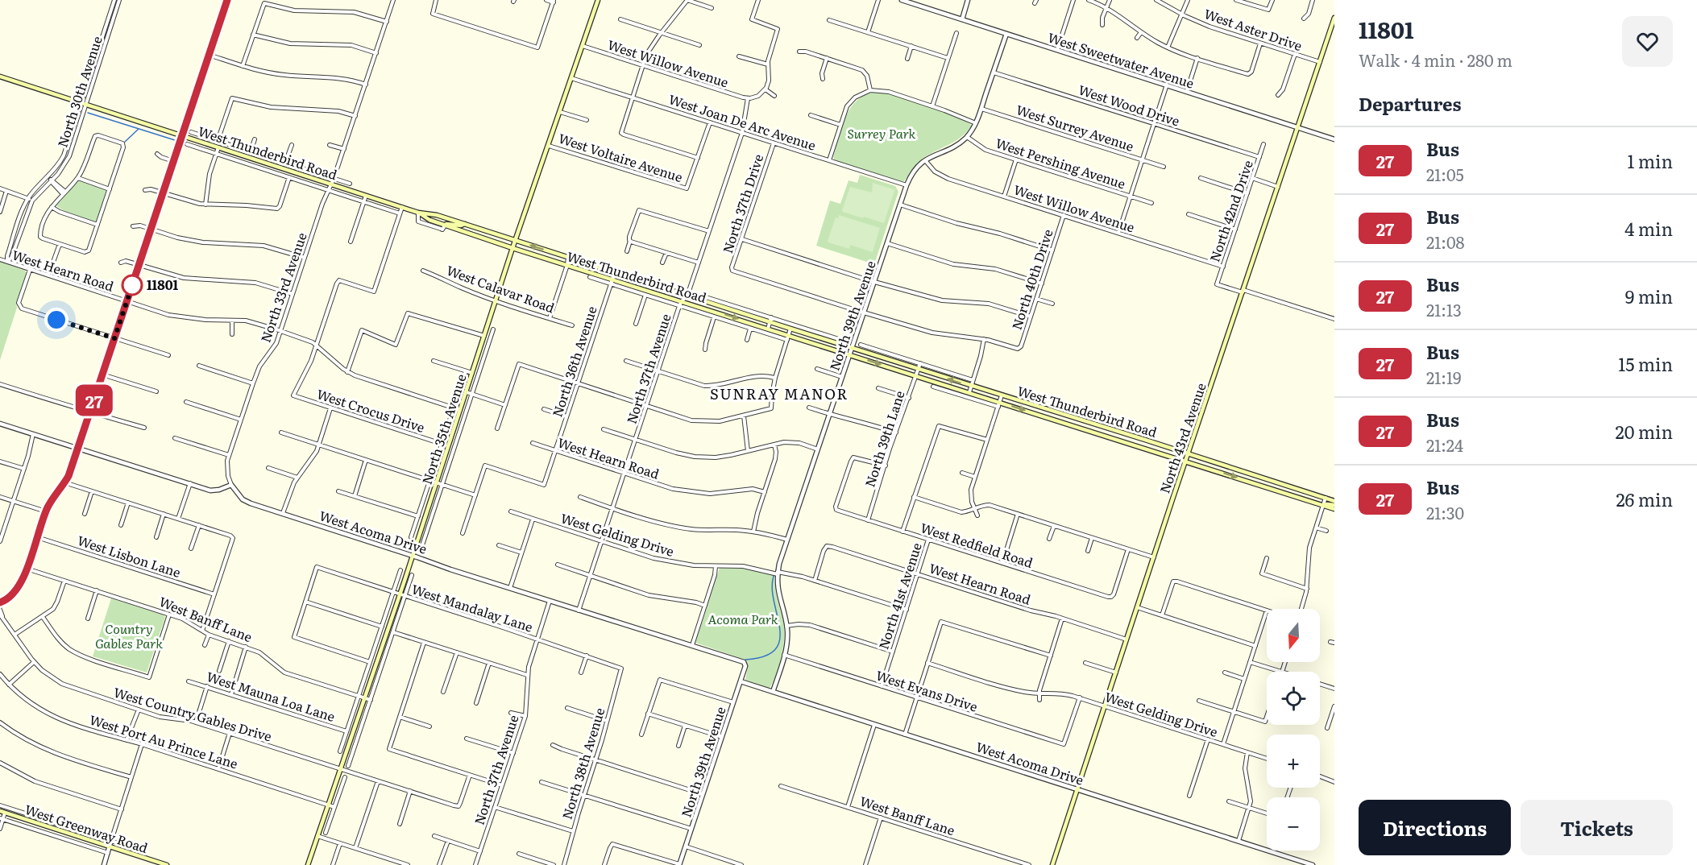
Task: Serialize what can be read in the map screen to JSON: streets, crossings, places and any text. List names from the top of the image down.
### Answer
{
  "streets": {
    "main road": [
      "West Thunderbird Road",
      "North 35th Avenue",
      "North 43rd Avenue",
      "West Greenway Road"
    ],
    "street": [
      "West Aster Drive",
      "West Sweetwater Avenue",
      "West Willow Avenue",
      "North 30th Avenue",
      "West Wood Drive",
      "West Joan De Arc Avenue",
      "West Surrey Avenue",
      "West Voltaire Avenue",
      "West Pershing Avenue",
      "North 37th Drive",
      "North 42nd Drive",
      "West Hearn Road",
      "North 40th Drive",
      "North 33rd Avenue",
      "West Calavar Road",
      "North 39th Avenue",
      "North 36th Avenue",
      "North 37th Avenue",
      "West Crocus Drive",
      "North 39th Lane",
      "West Acoma Drive",
      "West Gelding Drive",
      "West Redfield Road",
      "West Lisbon Lane",
      "North 41st Avenue",
      "West Mandalay Lane",
      "West Banff Lane",
      "West Evans Drive",
      "West Mauna Loa Lane",
      "West Country Gables Drive",
      "West Port Au Prince Lane",
      "North 38th Avenue"
    ]
  },
  "crossings": [
    ["West Aster Drive", "North 43rd Avenue"],
    ["West Sweetwater Avenue", "North 39th Avenue"],
    ["West Sweetwater Avenue", "North 43rd Avenue"],
    ["West Willow Avenue", "North 42nd Drive"],
    ["West Willow Avenue", "North 40th Drive"],
    ["West Willow Avenue", "North 39th Avenue"],
    ["West Willow Avenue", "North 37th Avenue"],
    ["West Willow Avenue", "North 35th Avenue"],
    ["North 30th Avenue", "West Thunderbird Road"],
    ["North 30th Avenue", "West Hearn Road"],
    ["West Wood Drive", "North 42nd Drive"],
    ["West Wood Drive", "North 39th Avenue"],
    ["West Joan De Arc Avenue", "North 37th Drive"],
    ["West Joan De Arc Avenue", "North 39th Avenue"],
    ["West Joan De Arc Avenue", "North 37th Avenue"],
    ["West Joan De Arc Avenue", "North 35th Avenue"],
    ["West Surrey Avenue", "North 39th Avenue"],
    ["West Thunderbird Road", "North 33rd Avenue"],
    ["West Thunderbird Road", "North 39th Avenue"],
    ["West Thunderbird Road", "North 36th Avenue"],
    ["West Thunderbird Road", "North 37th Avenue"],
    ["West Thunderbird Road", "North 35th Avenue"],
    ["West Thunderbird Road", "North 43rd Avenue"],
    ["West Thunderbird Road", "North 39th Lane"],
    ["West Voltaire Avenue", "North 35th Avenue"],
    ["West Pershing Avenue", "North 39th Avenue"],
    ["North 37th Drive", "North 39th Avenue"],
    ["North 42nd Drive", "North 43rd Avenue"],
    ["West Hearn Road", "North 33rd Avenue"],
    ["West Hearn Road", "North 36th Avenue"],
    ["West Hearn Road", "North 37th Avenue"],
    ["West Hearn Road", "West Crocus Drive"],
    ["West Hearn Road", "North 35th Avenue"],
    ["West Hearn Road", "North 43rd Avenue"],
    ["West Hearn Road", "West Gelding Drive"],
    ["West Hearn Road", "North 41st Avenue"],
    ["North 33rd Avenue", "West Acoma Drive"],
    ["West Calavar Road", "North 35th Avenue"],
    ["North 39th Avenue", "West Acoma Drive"],
    ["North 39th Avenue", "West Gelding Drive"],
    ["North 39th Avenue", "West Evans Drive"],
    ["North 37th Avenue", "West Acoma Drive"],
    ["North 37th Avenue", "West Gelding Drive"],
    ["North 37th Avenue", "West Mandalay Lane"],
    ["West Crocus Drive", "North 35th Avenue"],
    ["North 35th Avenue", "West Acoma Drive"],
    ["North 35th Avenue", "West Mandalay Lane"],
    ["North 35th Avenue", "West Banff Lane"],
    ["North 35th Avenue", "West Country Gables Drive"],
    ["North 35th Avenue", "West Port Au Prince Lane"],
    ["North 43rd Avenue", "West Acoma Drive"],
    ["North 43rd Avenue", "West Gelding Drive"],
    ["North 39th Lane", "West Redfield Road"],
    ["West Gelding Drive", "North 41st Avenue"],
    ["West Gelding Drive", "West Evans Drive"],
    ["West Redfield Road", "North 41st Avenue"],
    ["North 41st Avenue", "West Evans Drive"],
    ["West Mandalay Lane", "North 38th Avenue"]
  ],
  "districts": ["SUNRAY MANOR"],
  "parks": ["Surrey Park", "Acoma Park", "Country Gables Park"],
  "places": ["11801"],
  "lines": ["bus line 27"],
  "north": "bottom",
  "page": {
    "on_map": "27",
    "heading": [
      ["11801", "Walk · 4 min · 280 m"],
      "Departures"
    ],
    "list": [
      {
        "mark": "27",
        "name": "Bus",
        "note": "21:05",
        "value": "1 min"
      },
      {
        "mark": "27",
        "name": "Bus",
        "note": "21:08",
        "value": "4 min"
      },
      {
        "mark": "27",
        "name": "Bus",
        "note": "21:13",
        "value": "9 min"
      },
      {
        "mark": "27",
        "name": "Bus",
        "note": "21:19",
        "value": "15 min"
      },
      {
        "mark": "27",
        "name": "Bus",
        "note": "21:24",
        "value": "20 min"
      },
      {
        "mark": "27",
        "name": "Bus",
        "note": "21:30",
        "value": "26 min"
      }
    ],
    "map_buttons": ["+", "−"],
    "buttons": ["Directions", "Tickets"]
  }
}
